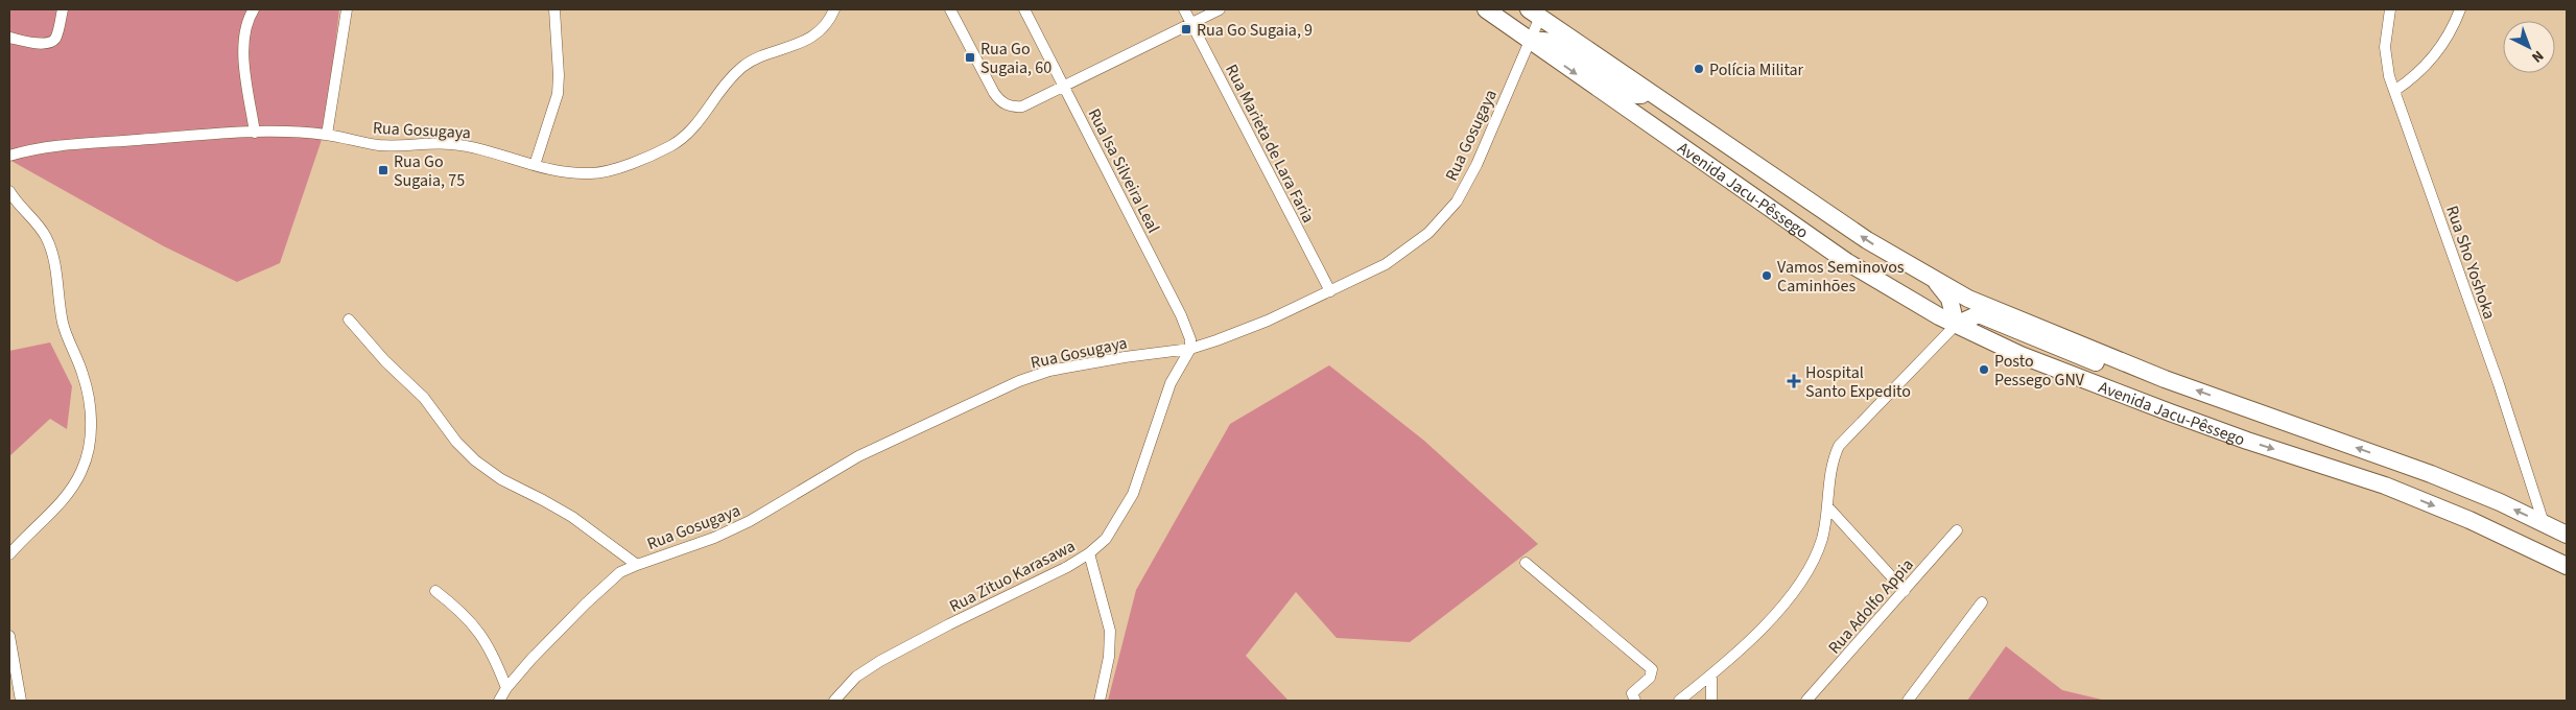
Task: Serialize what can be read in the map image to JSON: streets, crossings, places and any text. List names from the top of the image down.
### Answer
{
  "streets": {
    "highway": ["Avenida Jacu-Pêssego"],
    "street": [
      "Rua Gosugaya",
      "Rua Marieta de Lara Faria",
      "Rua Isa Silveira Leal",
      "Rua Sho Yoshoka",
      "Rua Zituo Karasawa",
      "Rua Adolfo Appia"
    ]
  },
  "crossings": [
    ["Rua Gosugaya", "Rua Marieta de Lara Faria"],
    ["Rua Gosugaya", "Rua Isa Silveira Leal"],
    ["Rua Gosugaya", "Avenida Jacu-Pêssego"],
    ["Rua Gosugaya", "Rua Zituo Karasawa"],
    ["Rua Isa Silveira Leal", "Rua Zituo Karasawa"],
    ["Avenida Jacu-Pêssego", "Rua Sho Yoshoka"]
  ],
  "places": {
    "transit": ["Rua Go Sugaia, 9", "Rua Go Sugaia, 60", "Rua Go Sugaia, 75"],
    "other": ["Polícia Militar", "Vamos Seminovos Caminhões", "Posto Pessego GNV"],
    "health": ["Hospital Santo Expedito"]
  },
  "north": "bottom right"
}
